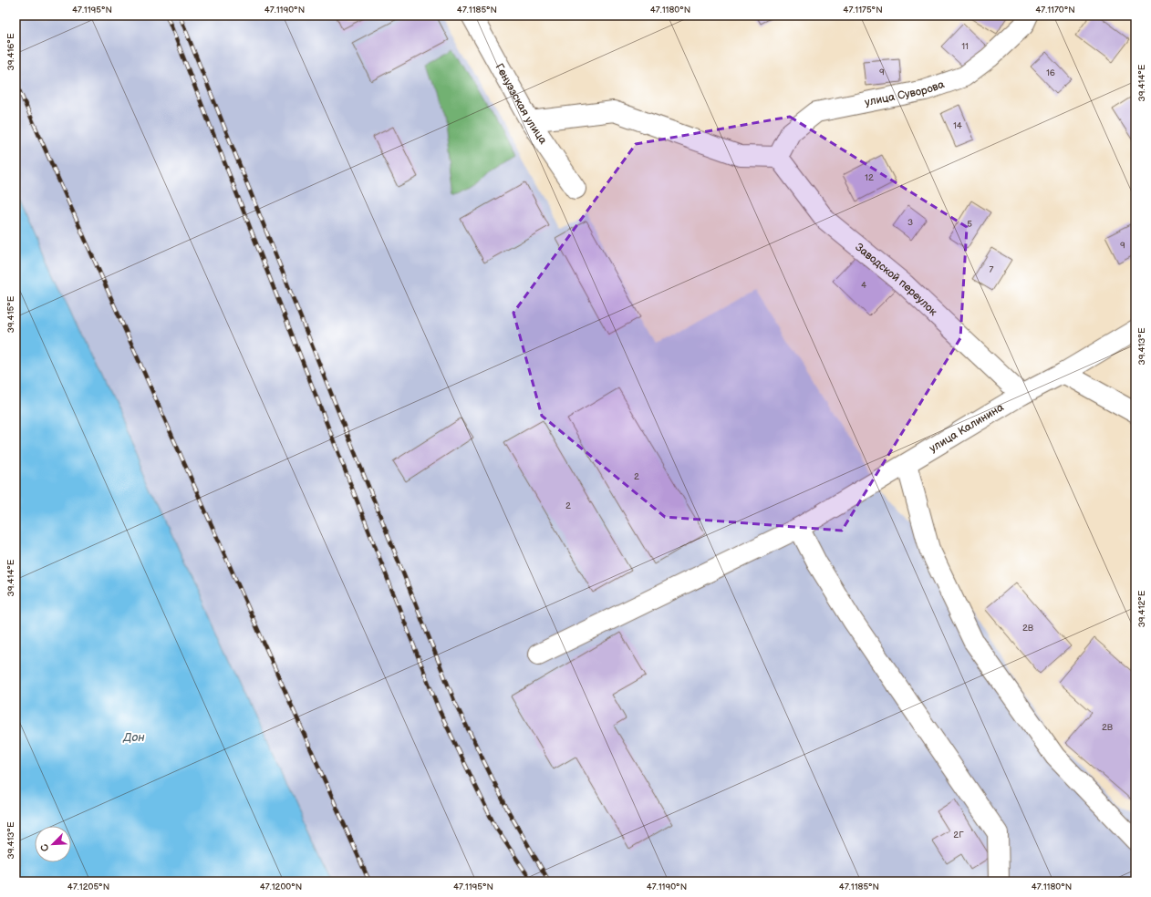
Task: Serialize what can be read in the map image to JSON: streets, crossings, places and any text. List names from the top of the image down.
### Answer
{
  "streets": {
    "street": [
      "улица Суворова",
      "Генуэзская улица",
      "Заводской переулок",
      "улица Калинина"
    ]
  },
  "crossings": [
    ["улица Суворова", "Заводской переулок"],
    ["Заводской переулок", "улица Калинина"]
  ],
  "water": ["Дон"],
  "house_numbers": [
    "11",
    "9",
    "16",
    "14",
    "12",
    "3",
    "5",
    "9",
    "7",
    "4",
    "2",
    "2",
    "2В",
    "2В",
    "2Г"
  ],
  "north": "bottom left",
  "coordinates": [
    "47.1195°N",
    "47.1190°N",
    "47.1185°N",
    "47.1180°N",
    "47.1175°N",
    "47.1170°N",
    "39.416°E",
    "39.414°E",
    "39.415°E",
    "39.413°E",
    "39.412°E",
    "47.1205°N",
    "47.1200°N"
  ]
}
